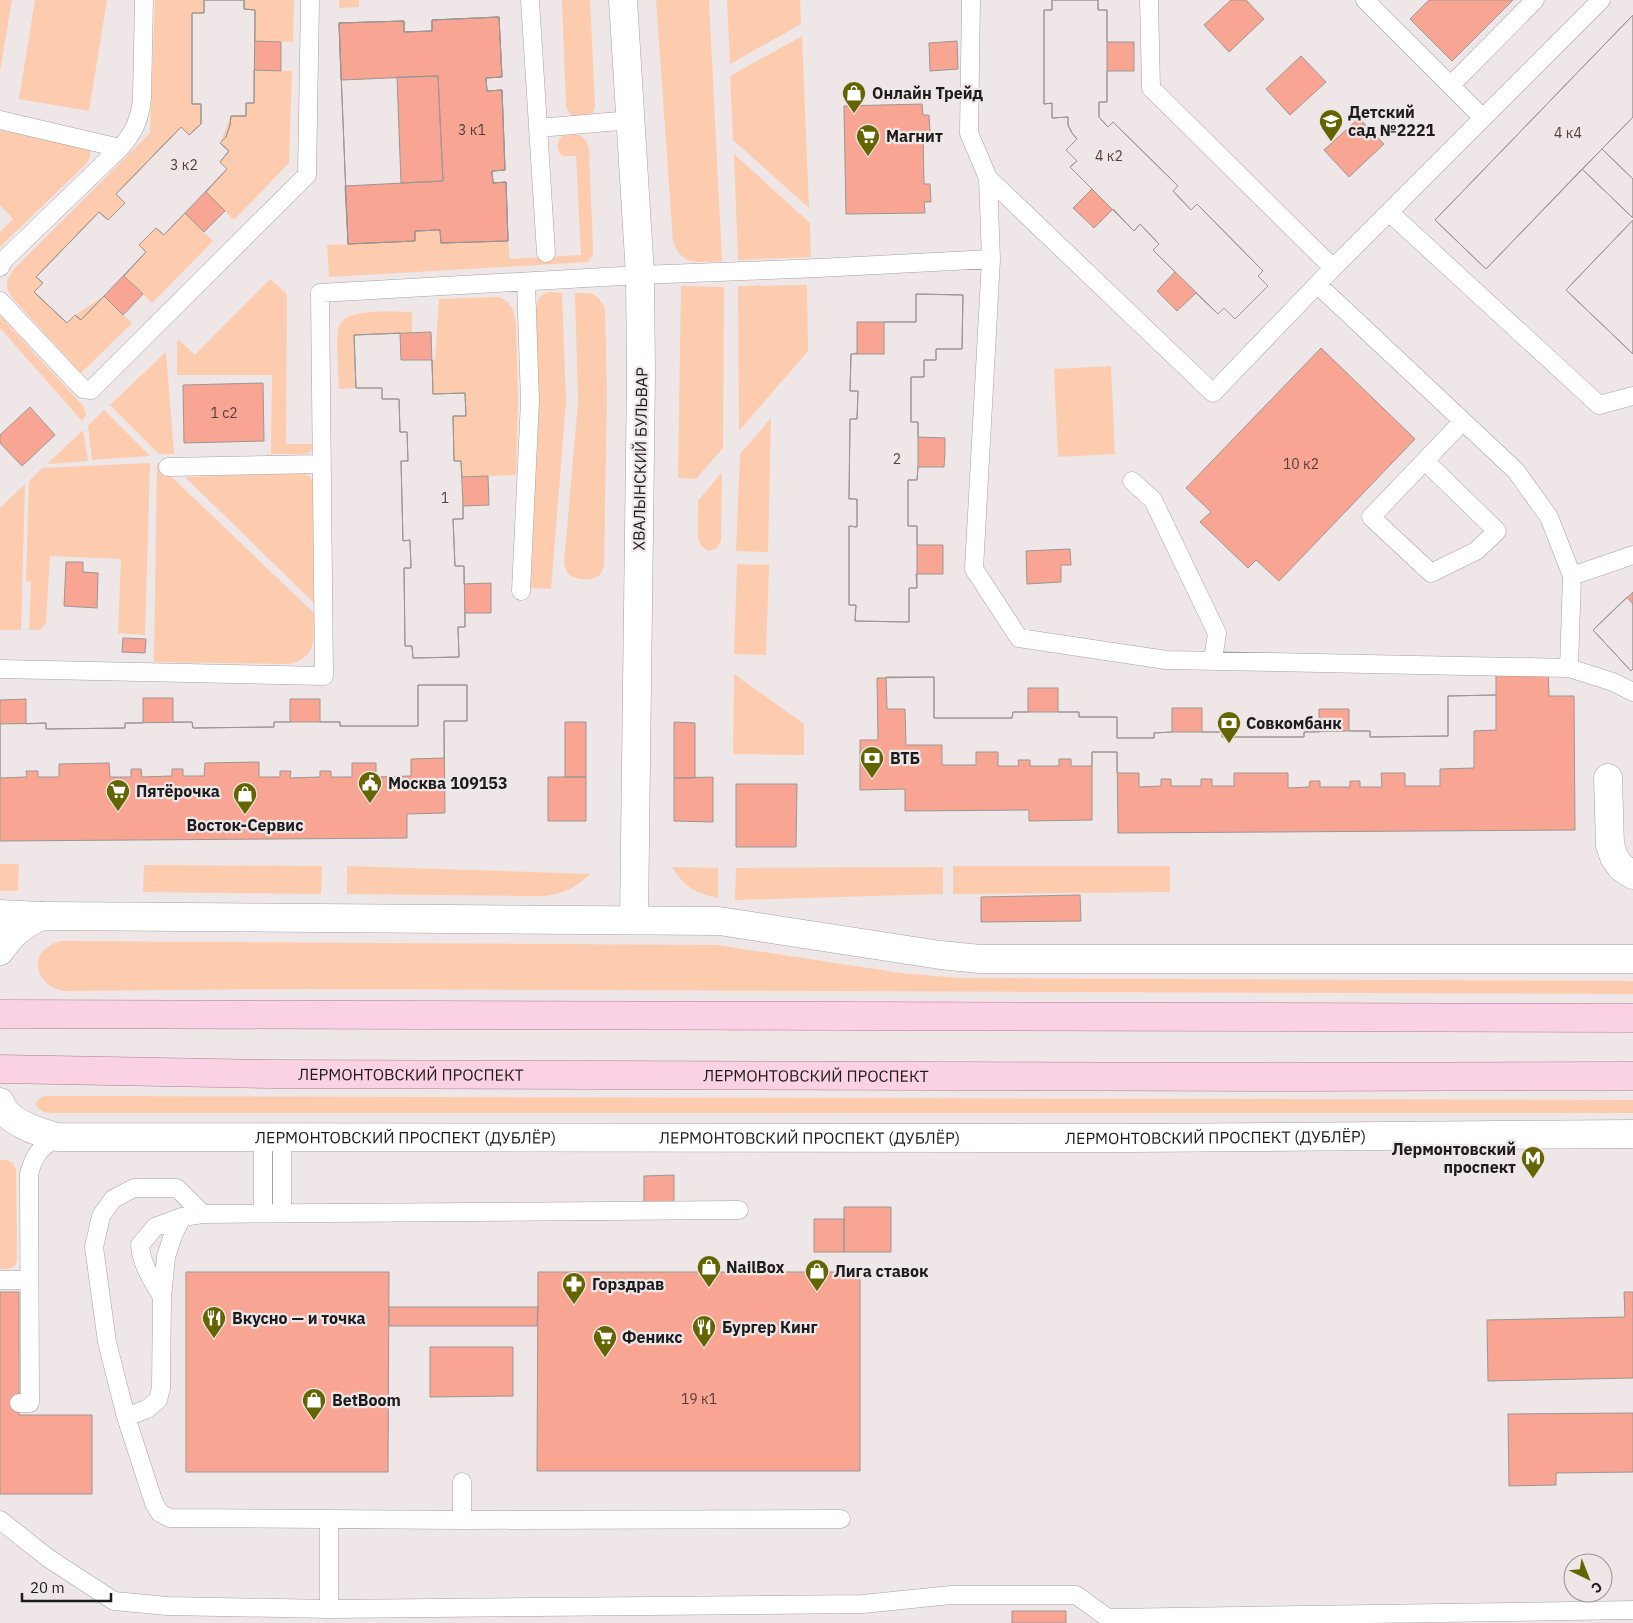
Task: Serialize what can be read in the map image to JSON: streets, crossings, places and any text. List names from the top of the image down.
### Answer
{
  "streets": {
    "main road": ["ЛЕРМОНТОВСКИЙ ПРОСПЕКТ"],
    "street": ["ХВАЛЫНСКИЙ БУЛЬВАР", "ЛЕРМОНТОВСКИЙ ПРОСПЕКТ (ДУБЛЁР)"]
  },
  "places": {
    "shop": [
      "Онлайн Трейд",
      "Восток-Сервис",
      "NailBox",
      "Лига ставок",
      "BetBoom"
    ],
    "school or university": ["Детский сад №2221"],
    "supermarket": ["Магнит", "Пятёрочка", "Феникс"],
    "bank": ["Совкомбанк", "ВТБ"],
    "public building": ["Москва 109153"],
    "metro station": ["Лермонтовский проспект"],
    "pharmacy": ["Горздрав"],
    "restaurant": ["Вкусно — и точка", "Бургер Кинг"]
  },
  "house_numbers": [
    "3 к1",
    "4 к4",
    "4 к2",
    "3 к2",
    "1 с2",
    "2",
    "10 к2",
    "1",
    "19 к1"
  ],
  "scale_bar": "20 m",
  "north": "bottom right"
}
